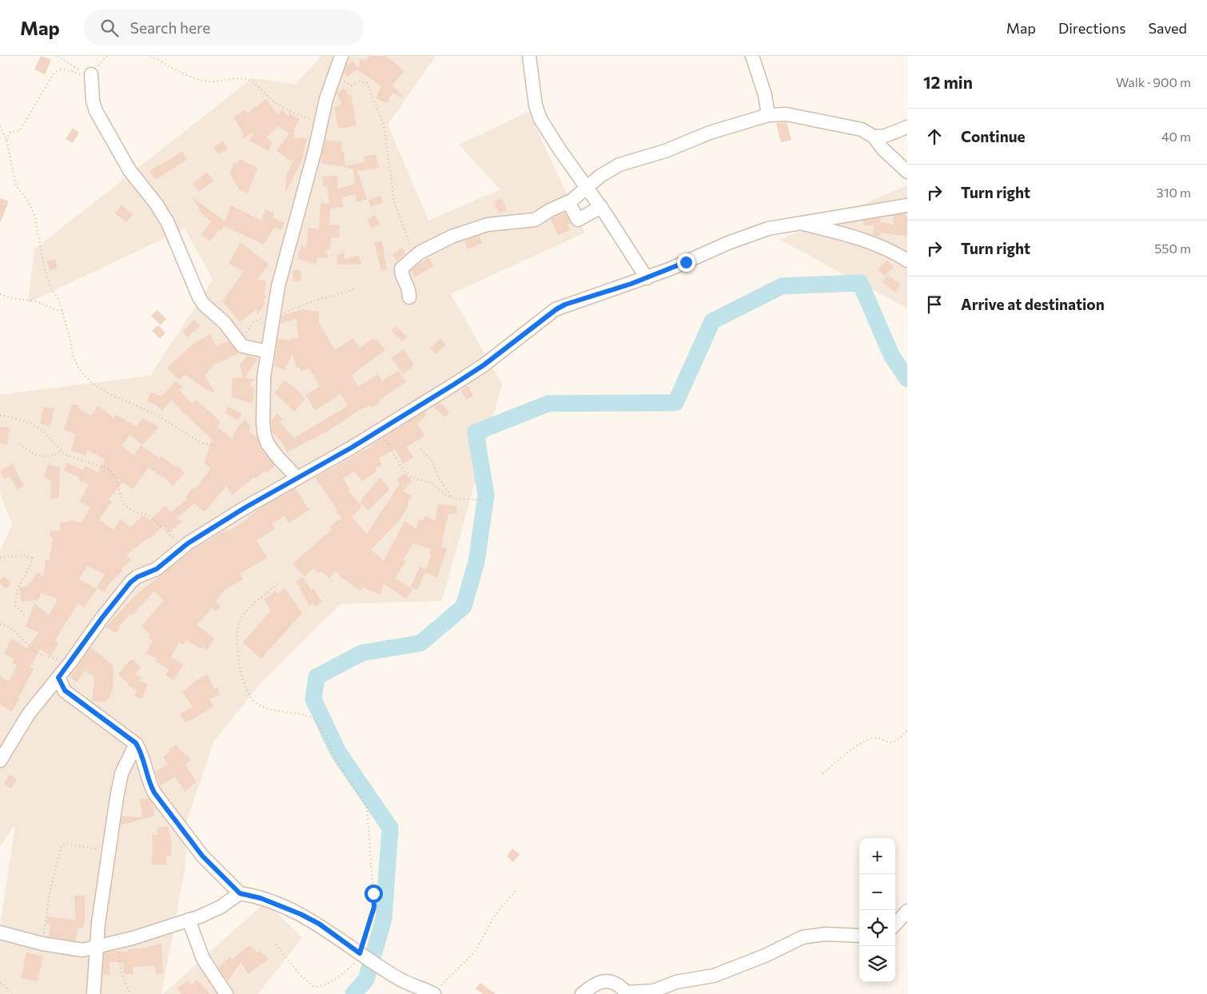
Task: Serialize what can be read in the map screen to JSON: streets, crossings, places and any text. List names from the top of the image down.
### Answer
{
  "page": {
    "header": "Map",
    "search": "Search here",
    "nav": ["Map", "Directions", "Saved"],
    "heading": ["12 min", "Walk · 900 m"],
    "list": [
      ["Continue", "40 m"],
      ["Turn right", "310 m"],
      ["Turn right", "550 m"],
      "Arrive at destination"
    ],
    "map_buttons": ["+", "−"]
  }
}
